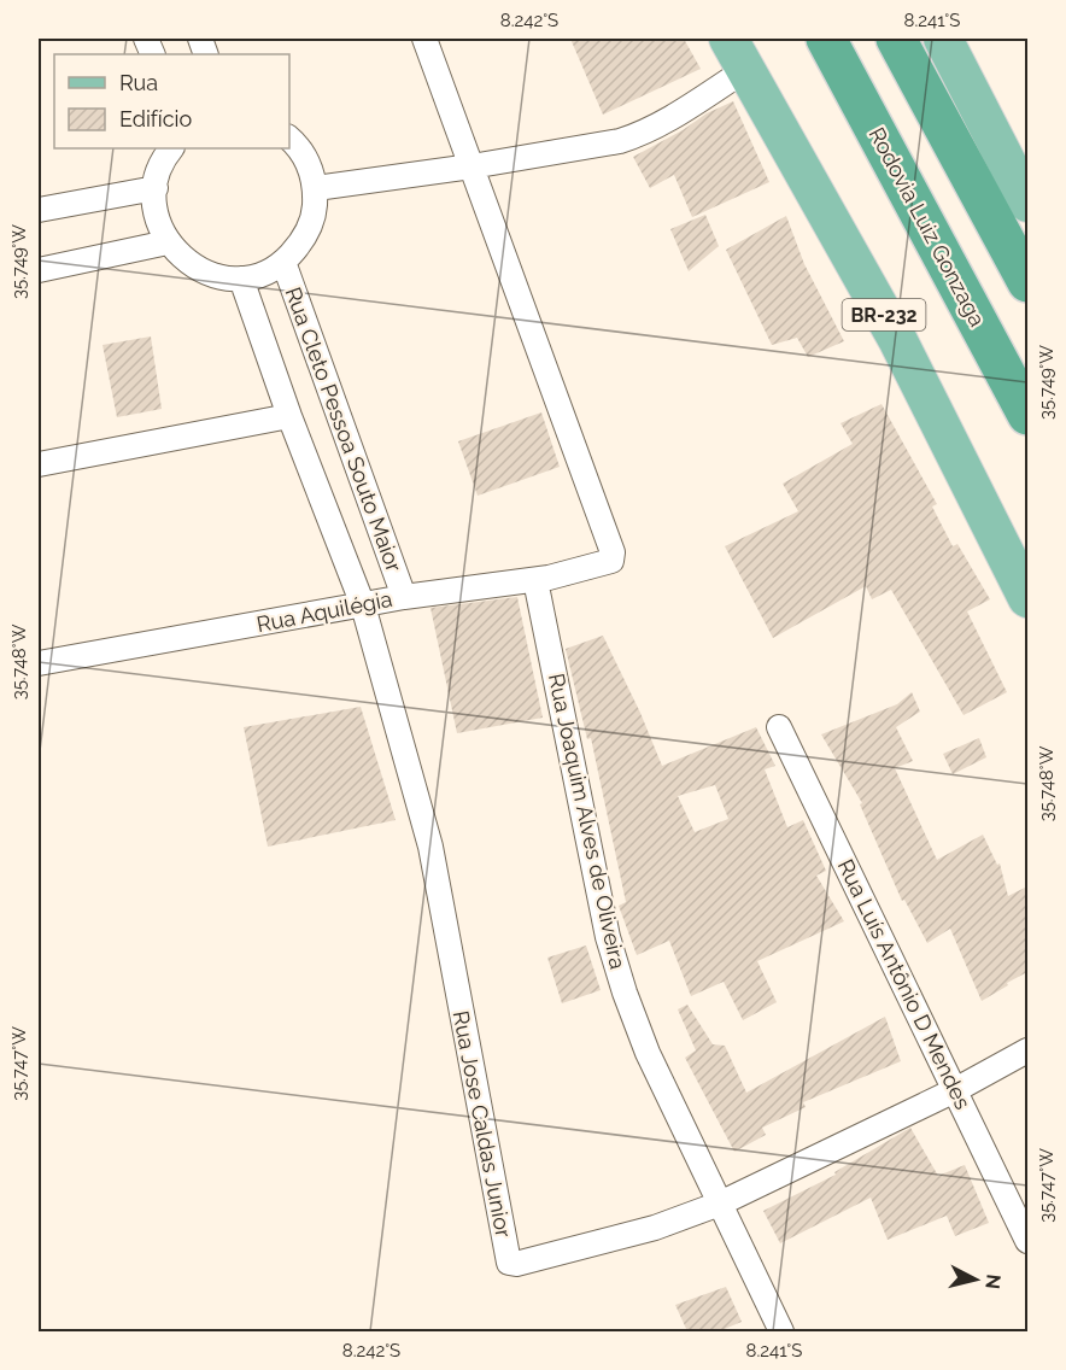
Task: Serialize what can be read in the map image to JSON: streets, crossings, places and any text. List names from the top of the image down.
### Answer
{
  "streets": {
    "highway": ["Rodovia Luiz Gonzaga"],
    "main road": ["BR-232"],
    "street": [
      "Rua Cleto Pessoa Souto Maior",
      "Rua Aquilégia",
      "Rua Joaquim Alves de Oliveira",
      "Rua Luís Antônio D Mendes",
      "Rua Jose Caldas Junior"
    ]
  },
  "crossings": [
    ["Rua Cleto Pessoa Souto Maior", "Rua Aquilégia"],
    ["Rua Cleto Pessoa Souto Maior", "Rua Jose Caldas Junior"],
    ["Rua Aquilégia", "Rua Joaquim Alves de Oliveira"],
    ["Rua Aquilégia", "Rua Jose Caldas Junior"],
    ["Rua Joaquim Alves de Oliveira", "Rua Jose Caldas Junior"],
    ["Rua Luís Antônio D Mendes", "Rua Jose Caldas Junior"]
  ],
  "legend": ["Rua", "Edifício"],
  "north": "right",
  "coordinates": [
    "8.242°S",
    "8.241°S",
    "35.749°W",
    "35.748°W",
    "35.747°W"
  ]
}
